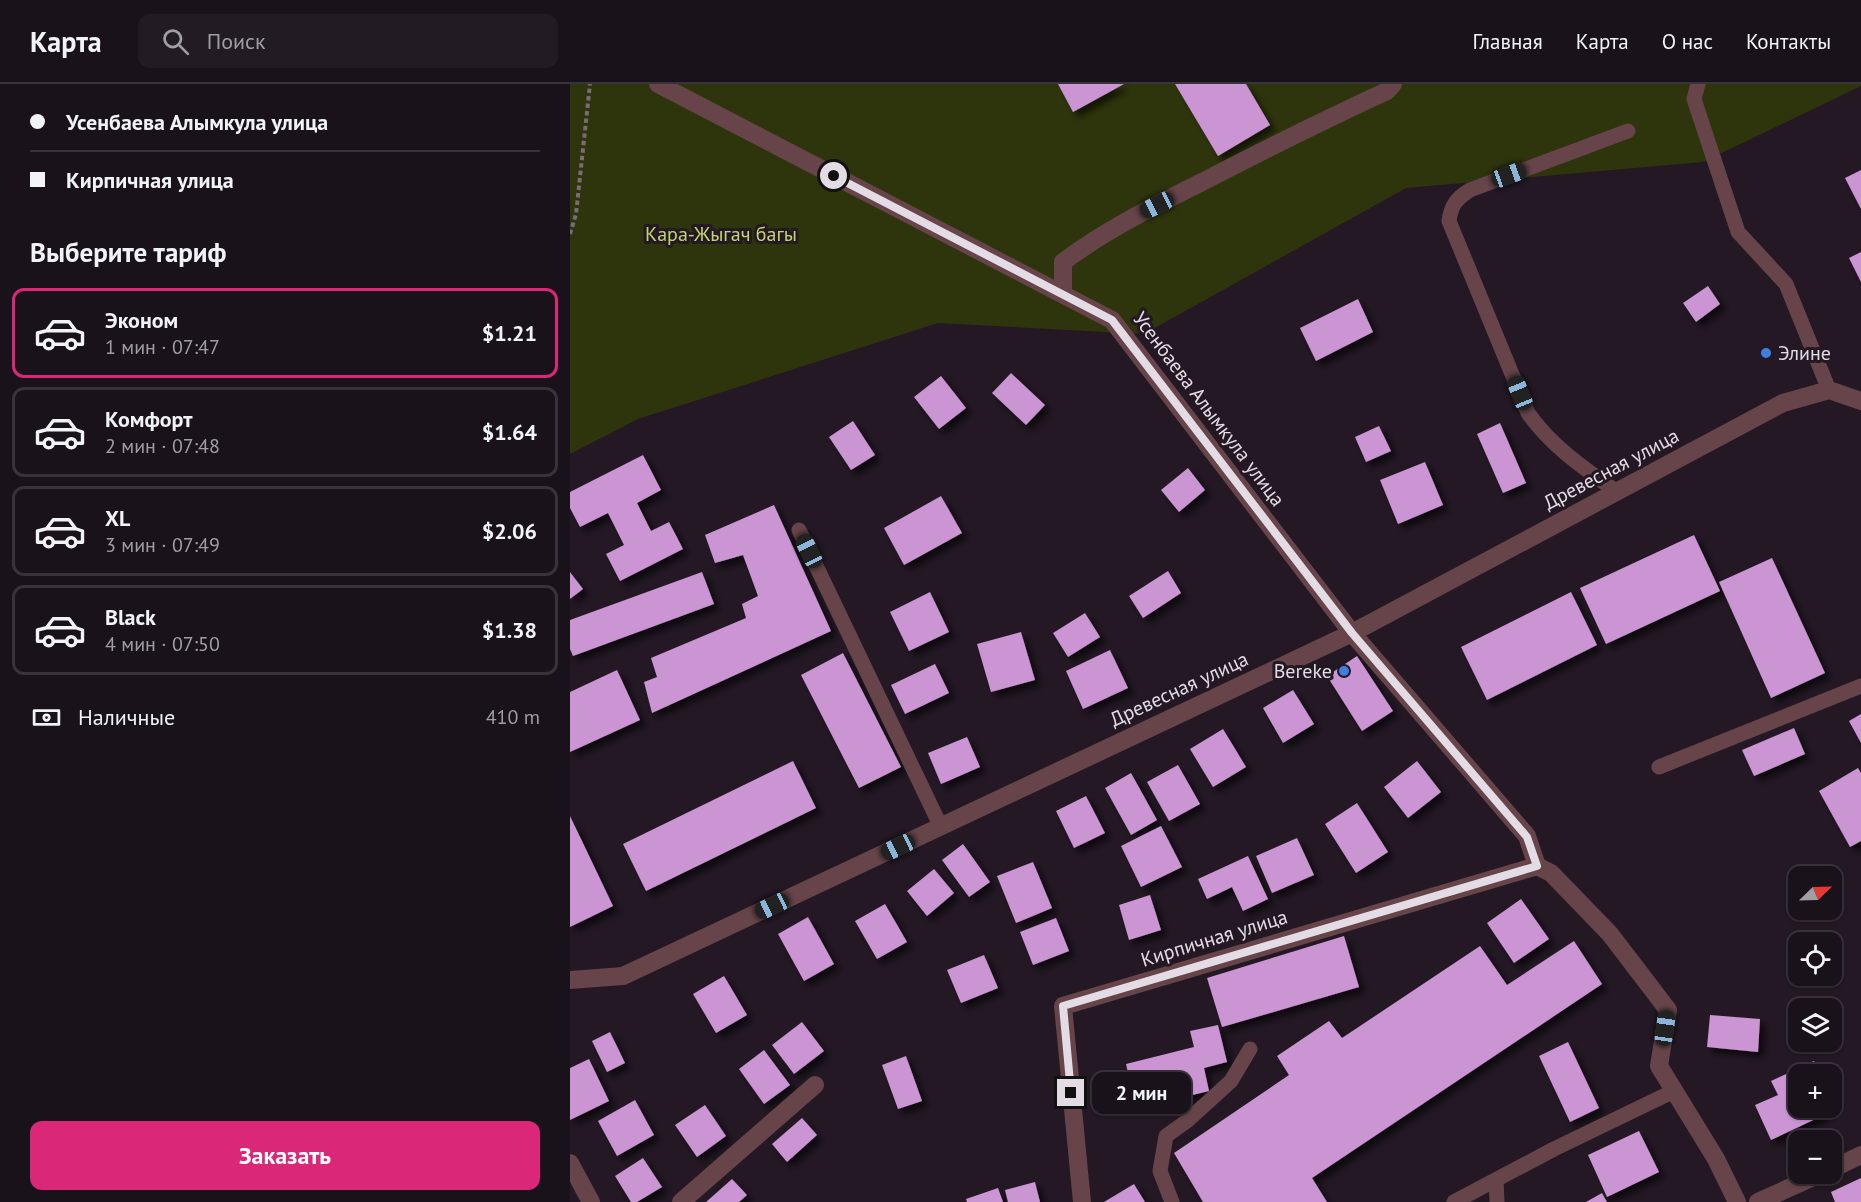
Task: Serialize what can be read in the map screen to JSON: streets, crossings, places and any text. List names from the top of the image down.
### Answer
{
  "streets": {
    "street": ["Усенбаева Алымкула улица", "Древесная улица", "Кирпичная улица"]
  },
  "crossings": [
    ["Усенбаева Алымкула улица", "Древесная улица"],
    ["Усенбаева Алымкула улица", "Кирпичная улица"]
  ],
  "parks": ["Кара-Жыгач багы"],
  "places": ["Элине", "Bereke"],
  "north": "top right",
  "page": {
    "header": "Карта",
    "search": "Поиск",
    "nav": [
      "Главная",
      "Карта",
      "О нас",
      "Контакты"
    ],
    "banner": ["Усенбаева Алымкула улица", "Кирпичная улица"],
    "heading": "Выберите тариф",
    "list": [
      {
        "name": "Эконом",
        "note": "1 мин · 07:47",
        "value": "$1.21"
      },
      {
        "name": "Комфорт",
        "note": "2 мин · 07:48",
        "value": "$1.64"
      },
      {
        "name": "XL",
        "note": "3 мин · 07:49",
        "value": "$2.06"
      },
      {
        "name": "Black",
        "note": "4 мин · 07:50",
        "value": "$1.38"
      }
    ],
    "pay": ["Наличные", "410 m"],
    "map_buttons": ["+", "−"],
    "bubble": "2 мин",
    "buttons": "Заказать"
  }
}
